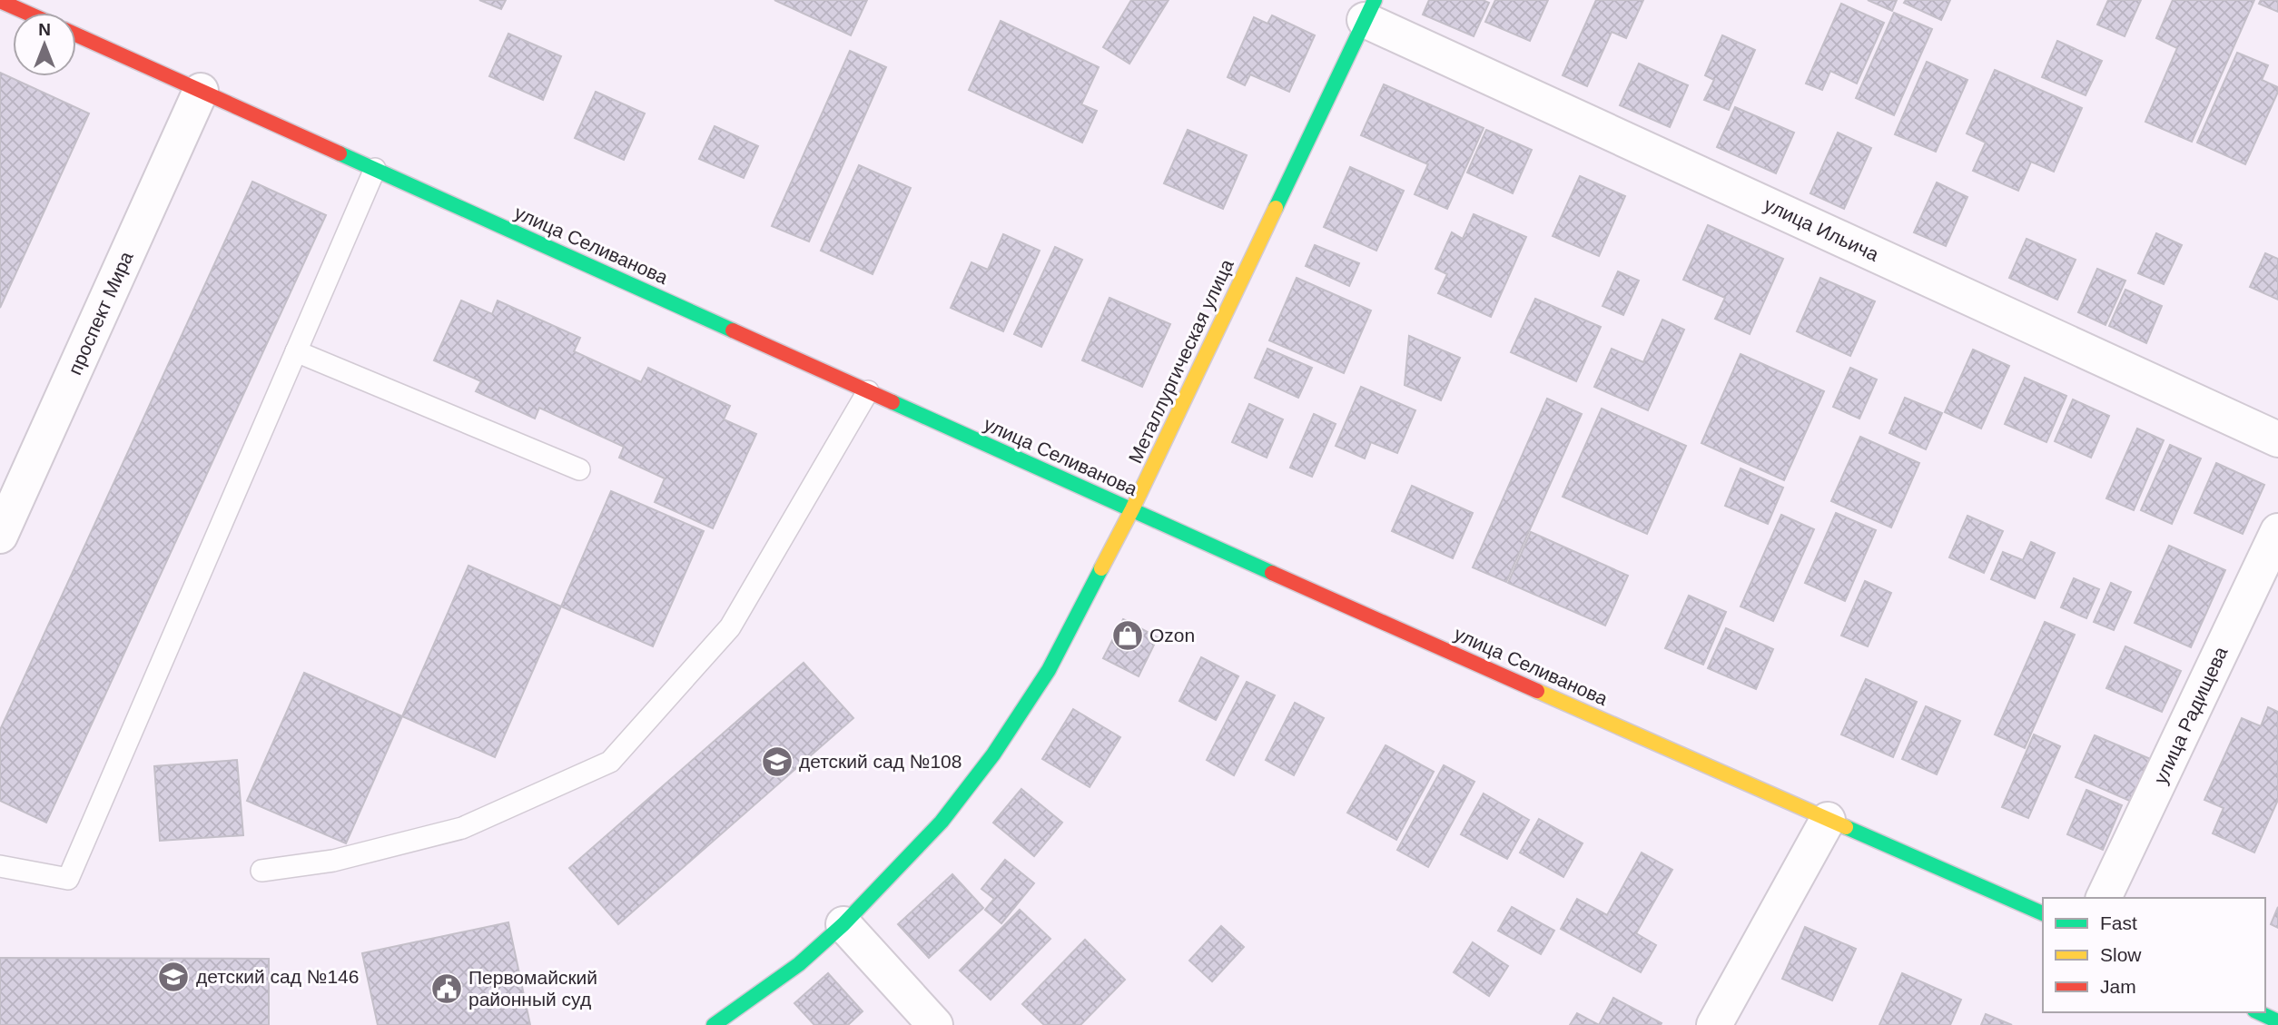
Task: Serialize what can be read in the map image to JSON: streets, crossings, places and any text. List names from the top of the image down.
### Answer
{
  "streets": {
    "street": [
      "улица Ильича",
      "улица Селиванова",
      "проспект Мира",
      "Металлургическая улица",
      "улица Радищева"
    ]
  },
  "crossings": [
    ["улица Ильича", "Металлургическая улица"],
    ["улица Селиванова", "проспект Мира"],
    ["улица Селиванова", "Металлургическая улица"]
  ],
  "places": {
    "shop": ["Ozon"],
    "school or university": ["детский сад №108", "детский сад №146"],
    "public building": ["Первомайский районный суд"]
  },
  "legend": ["Fast", "Slow", "Jam"],
  "north": "top"
}
